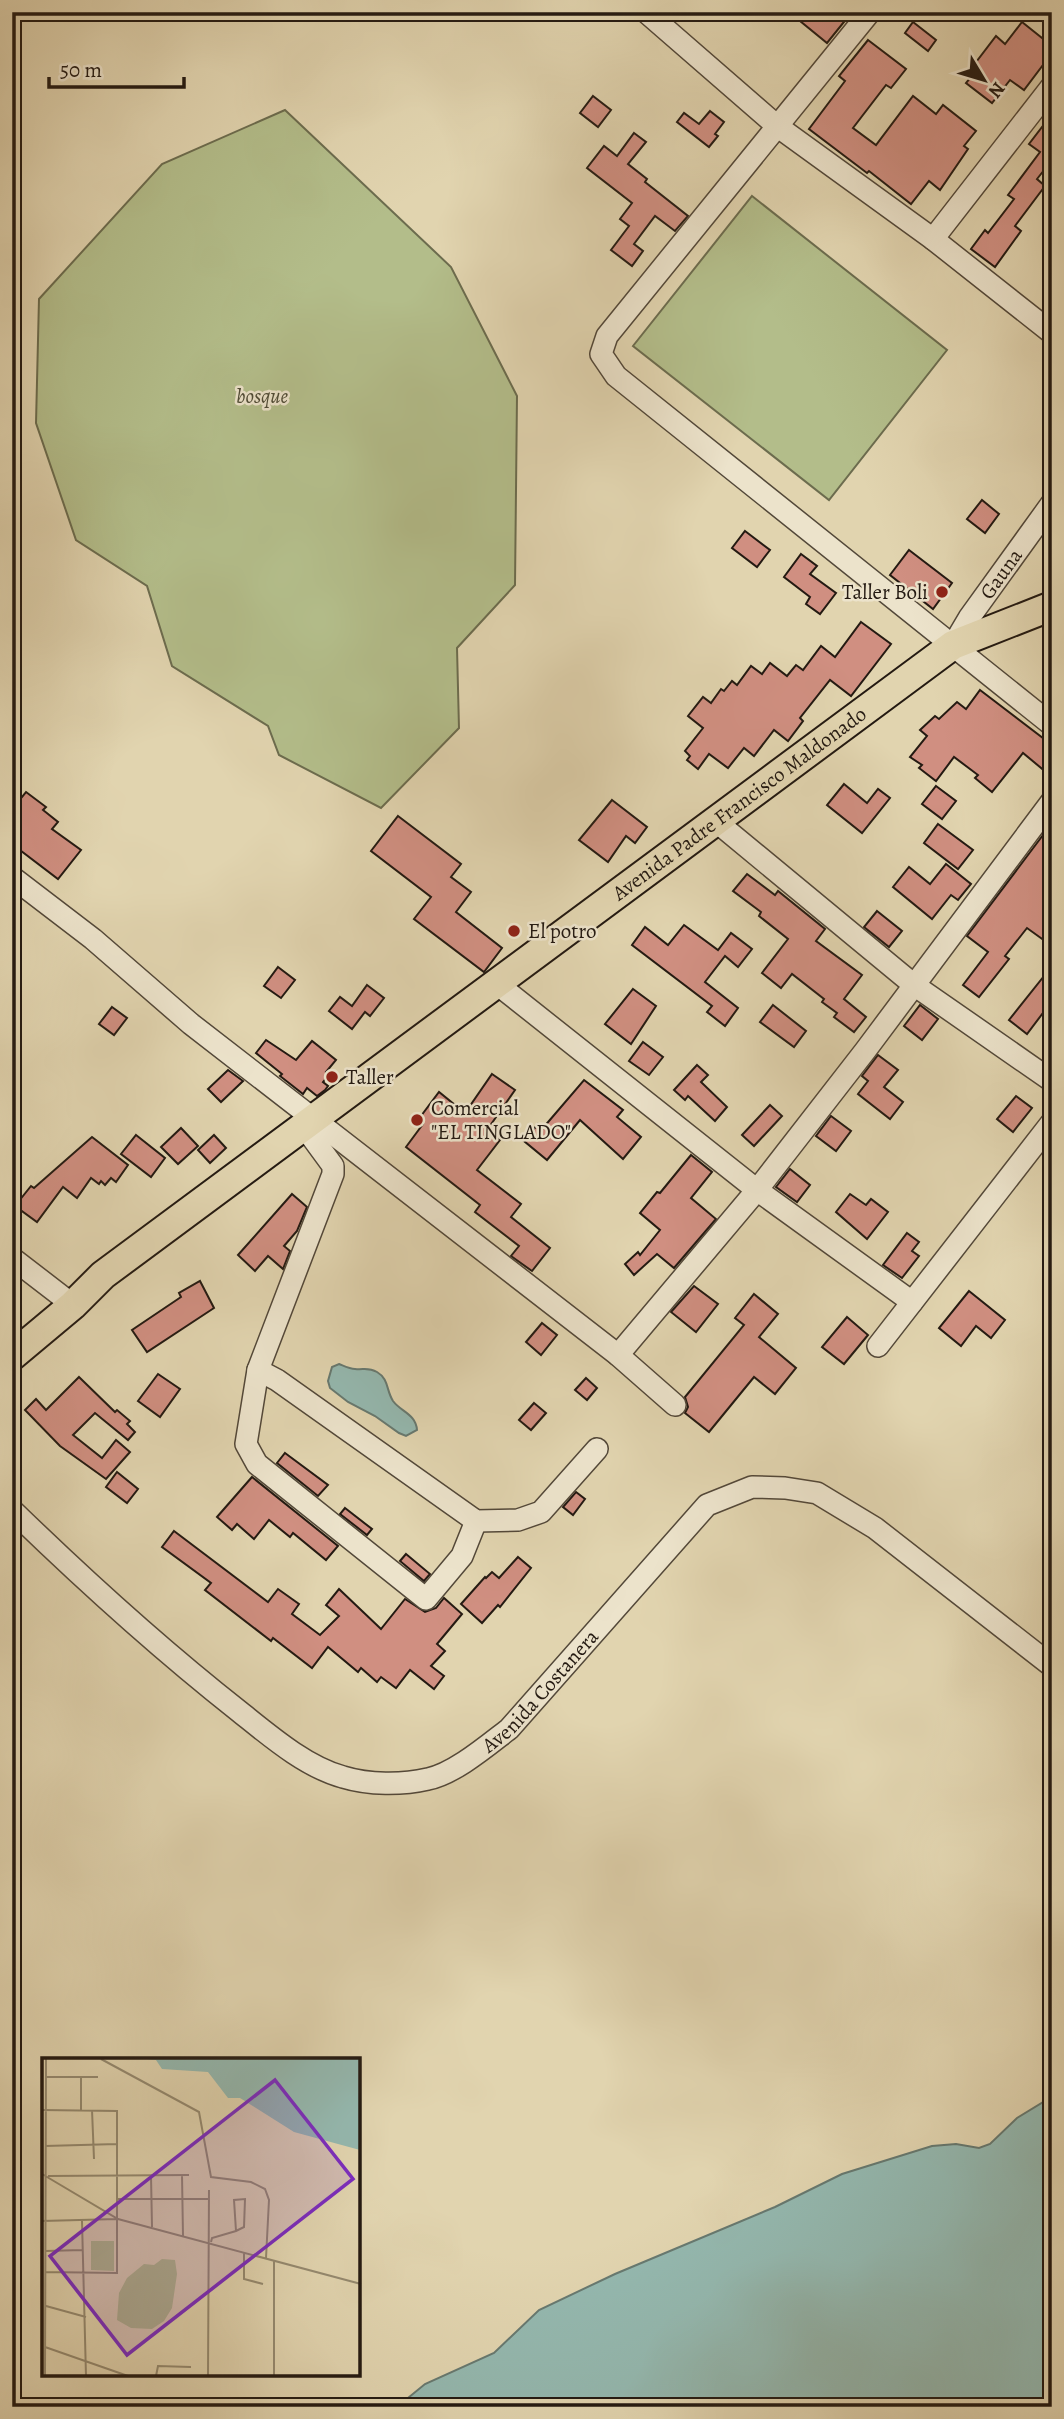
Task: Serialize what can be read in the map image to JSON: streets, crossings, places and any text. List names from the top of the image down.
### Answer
{
  "streets": {
    "main road": ["Avenida Padre Francisco Maldonado"],
    "street": ["Gauna", "Avenida Costanera"]
  },
  "crossings": [
    ["Gauna", "Avenida Padre Francisco Maldonado"]
  ],
  "parks": ["bosque"],
  "places": [
    "Taller Boli",
    "El potro",
    "Taller",
    "Comercial \"EL TINGLADO\""
  ],
  "scale_bar": "50 m",
  "north": "bottom right"
}
